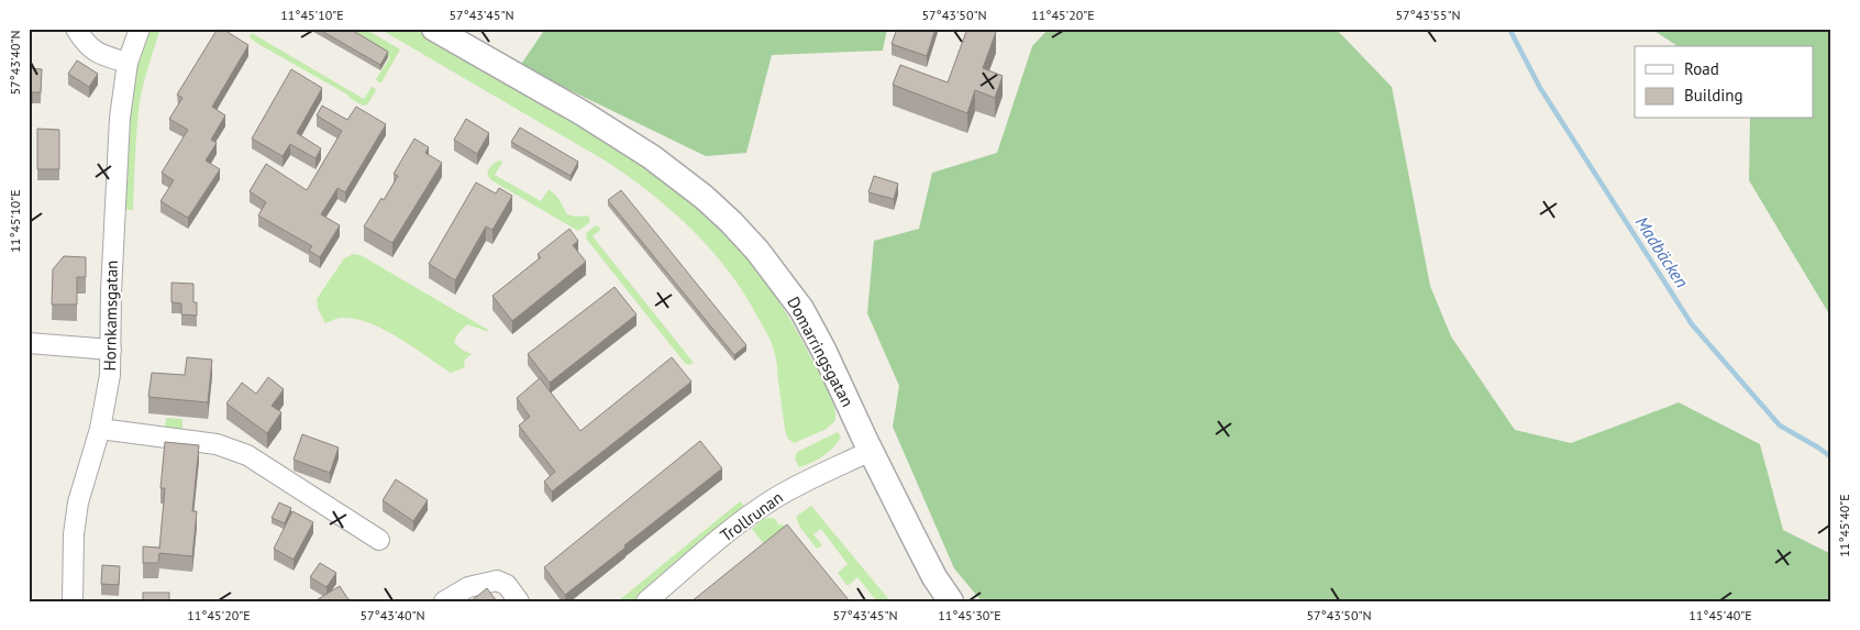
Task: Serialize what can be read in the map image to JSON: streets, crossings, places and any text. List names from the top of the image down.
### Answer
{
  "streets": {
    "street": ["Hornkamsgatan", "Domarringsgatan", "Trollrunan"]
  },
  "crossings": [
    ["Domarringsgatan", "Trollrunan"]
  ],
  "water": ["Madbäcken"],
  "legend": ["Road", "Building"],
  "coordinates": [
    "11°45'10\"E",
    "57°43'45\"N",
    "57°43'50\"N",
    "11°45'20\"E",
    "57°43'55\"N",
    "57°43'40\"N",
    "11°45'40\"E",
    "11°45'30\"E"
  ]
}
